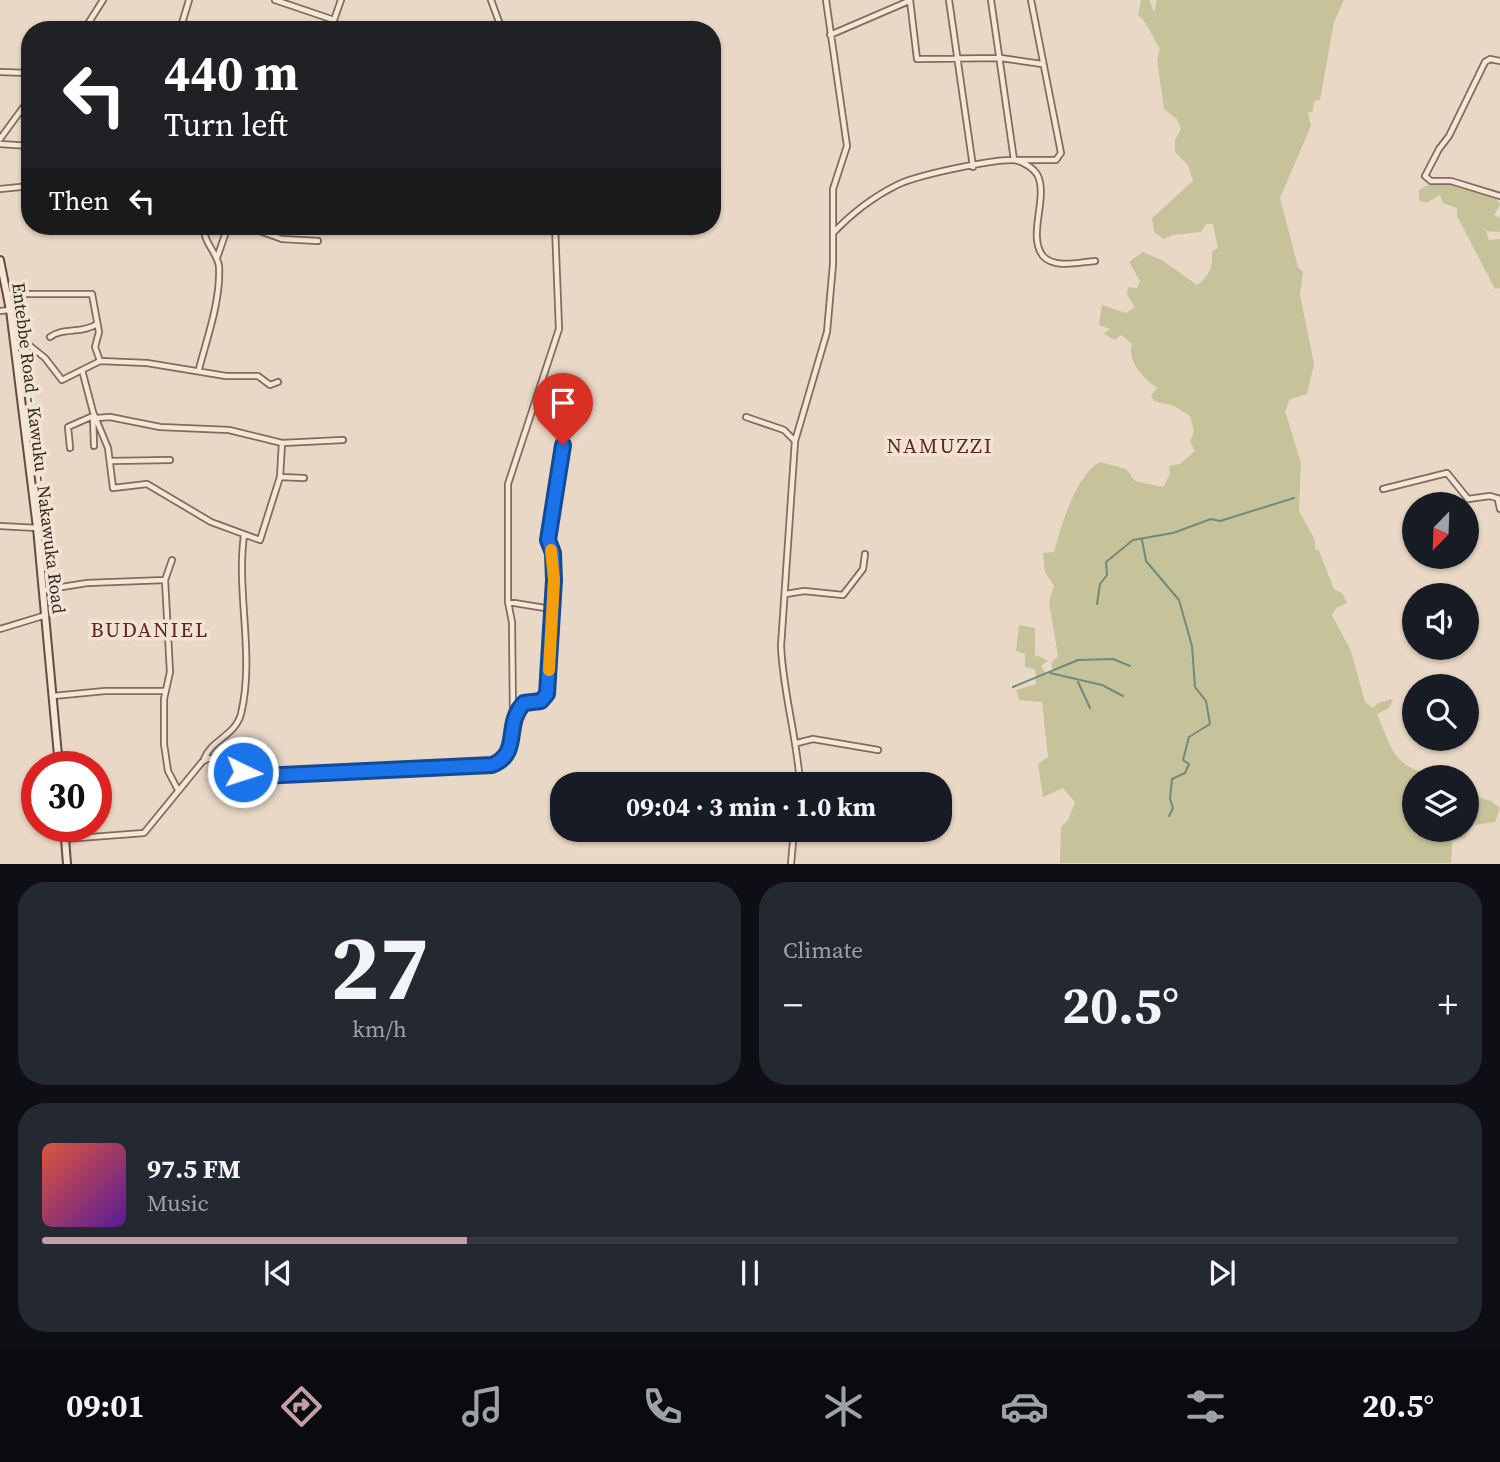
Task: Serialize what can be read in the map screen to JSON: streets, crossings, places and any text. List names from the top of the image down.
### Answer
{
  "streets": {
    "main road": ["Entebbe Road - Kawuku - Nakawuka Road"]
  },
  "districts": ["NAMUZZI", "BUDANIEL"],
  "north": "bottom left",
  "page": {
    "turn": ["440 m", "Turn left"],
    "then": "Then",
    "limit": "30",
    "trip": "09:04 · 3 min · 1.0 km",
    "tile": [
      ["27", "km/h"],
      "Climate"
    ],
    "heat": ["−", "20.5°", "+"],
    "song": ["97.5 FM", "Music"],
    "tabs": ["09:01", "20.5°"]
  }
}
